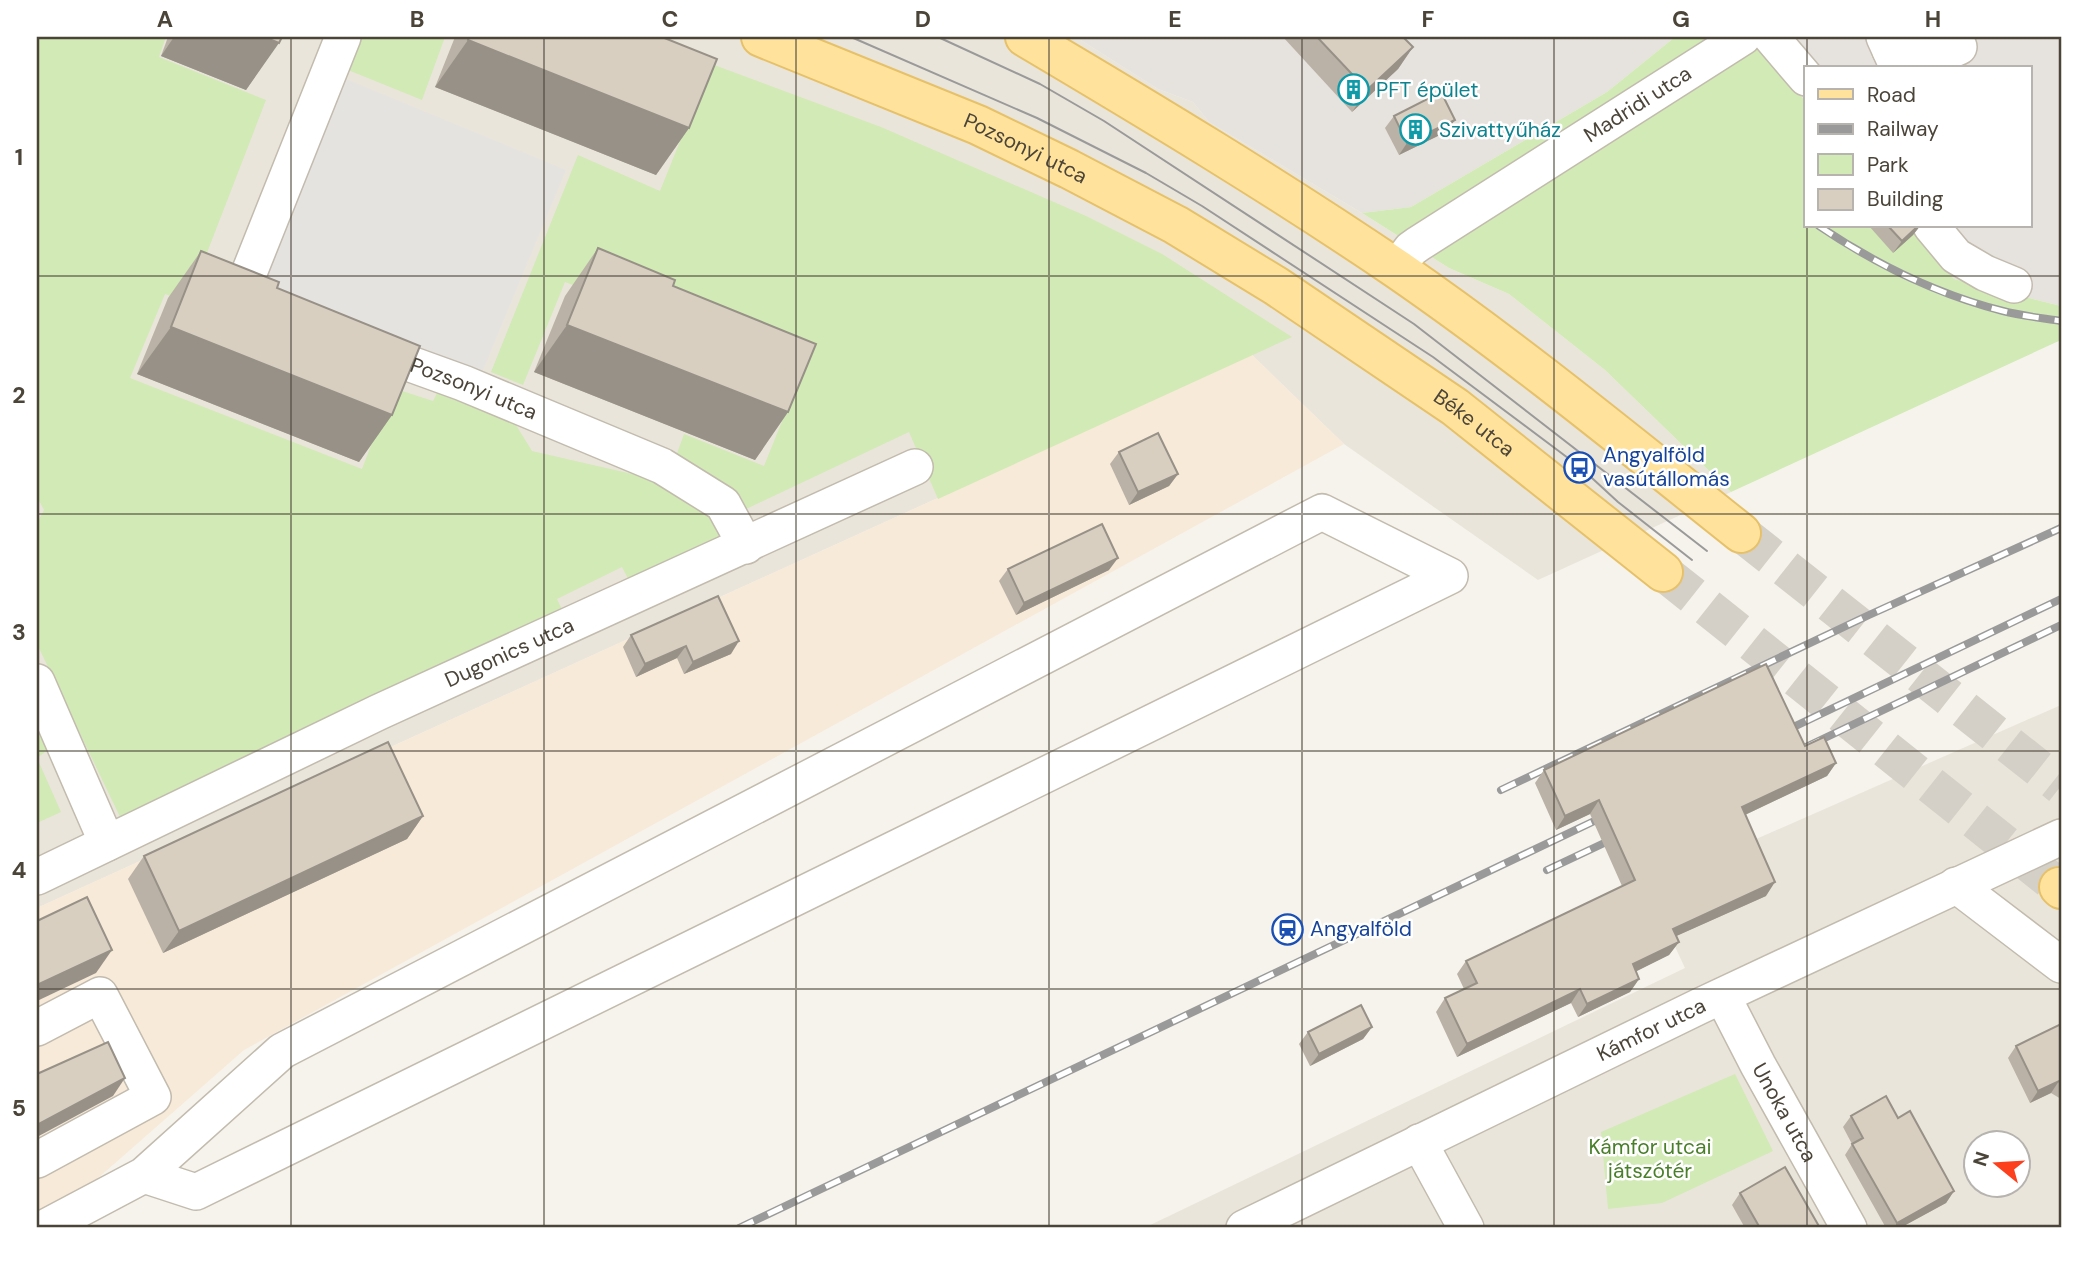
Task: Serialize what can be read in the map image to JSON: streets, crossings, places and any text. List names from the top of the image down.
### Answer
{
  "streets": {
    "main road": ["Pozsonyi utca", "Béke utca"],
    "street": [
      "Madridi utca",
      "Dugonics utca",
      "Kámfor utca",
      "Unoka utca"
    ]
  },
  "crossings": [
    ["Pozsonyi utca", "Béke utca"],
    ["Pozsonyi utca", "Dugonics utca"],
    ["Kámfor utca", "Unoka utca"]
  ],
  "parks": ["Kámfor utcai játszótér"],
  "places": {
    "building": ["PFT épület", "Szivattyűház"],
    "bus stop": ["Angyalföld vasútállomás"],
    "station": ["Angyalföld"]
  },
  "legend": [
    "Road",
    "Railway",
    "Park",
    "Building"
  ],
  "north": "left",
  "grid": {
    "columns": [
      "A",
      "B",
      "C",
      "D",
      "E",
      "F",
      "G",
      "H"
    ],
    "rows": [
      "1",
      "2",
      "3",
      "4",
      "5"
    ]
  }
}
